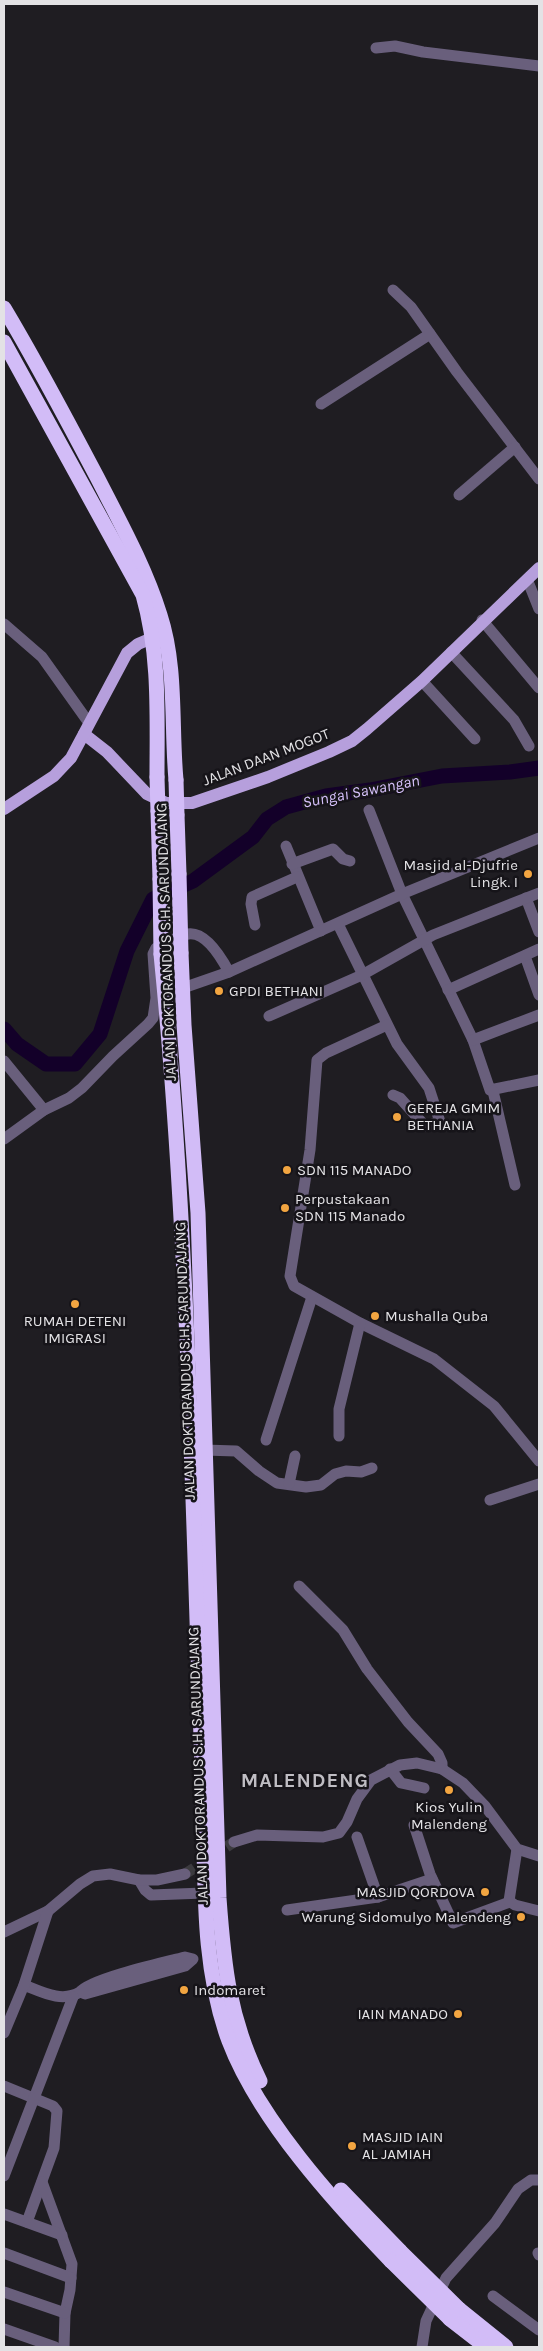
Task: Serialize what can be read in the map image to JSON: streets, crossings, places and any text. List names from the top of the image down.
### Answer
{
  "streets": {
    "highway": ["JALAN DOKTORANDUS S.H. SARUNDAJANG"],
    "main road": ["JALAN DAAN MOGOT"]
  },
  "districts": ["MALENDENG"],
  "water": ["Sungai Sawangan"],
  "places": [
    "Masjid al-Djufrie Lingk. I",
    "GPDI BETHANI",
    "GEREJA GMIM BETHANIA",
    "SDN 115 MANADO",
    "Perpustakaan SDN 115 Manado",
    "RUMAH DETENI IMIGRASI",
    "Mushalla Quba",
    "Kios Yulin Malendeng",
    "MASJID QORDOVA",
    "Warung Sidomulyo Malendeng",
    "Indomaret",
    "IAIN MANADO",
    "MASJID IAIN AL JAMIAH"
  ]
}
